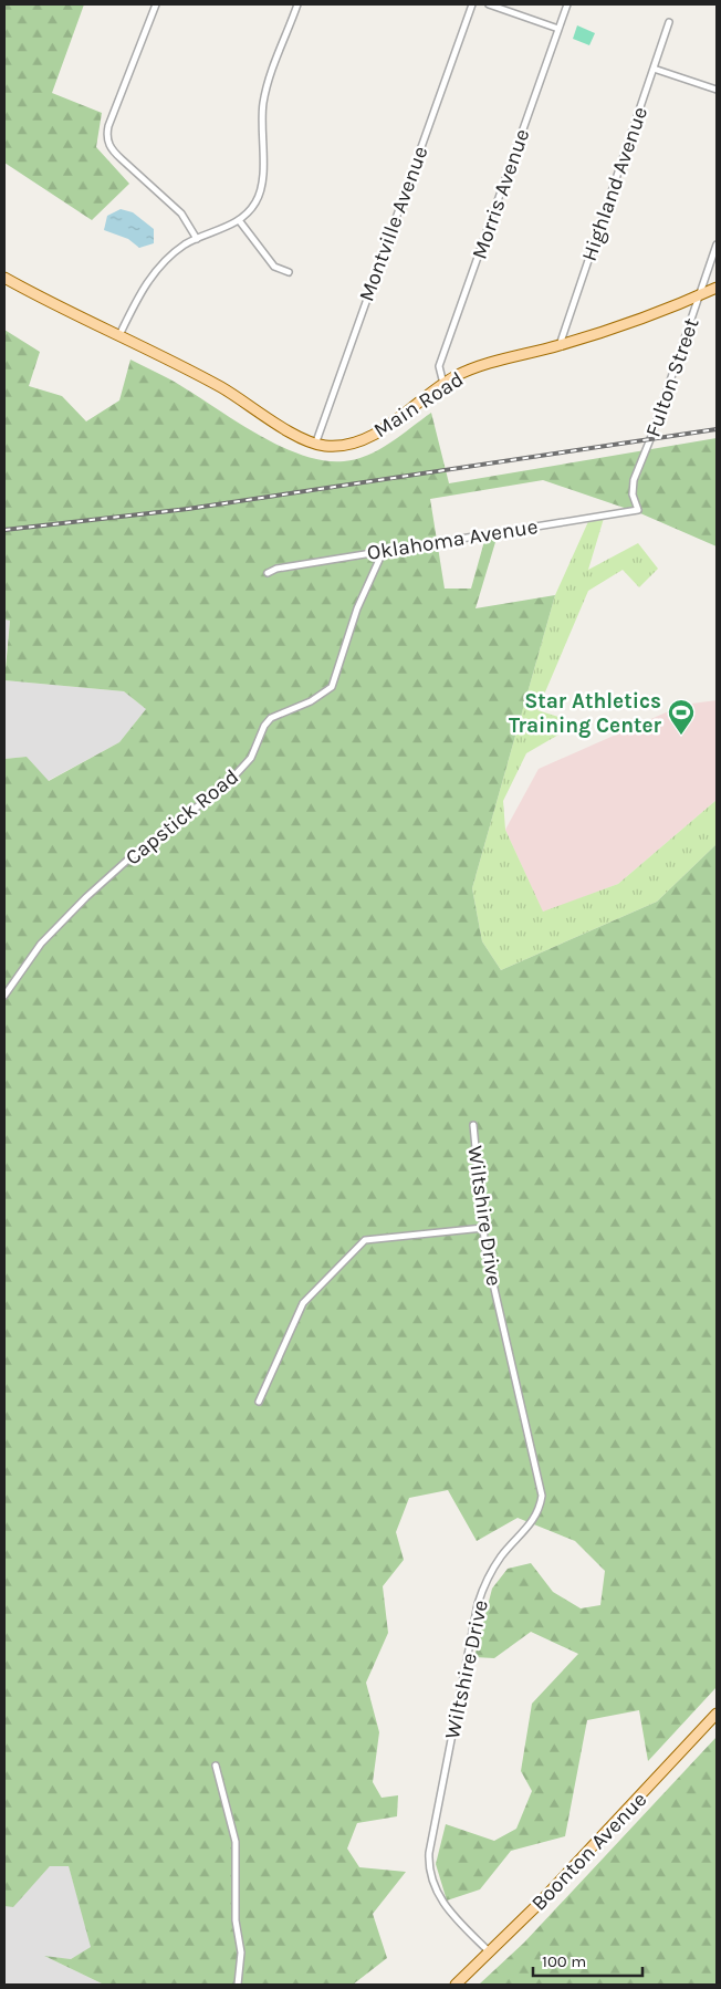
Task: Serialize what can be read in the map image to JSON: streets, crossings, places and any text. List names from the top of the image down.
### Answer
{
  "streets": {
    "main road": ["Main Road", "Boonton Avenue"],
    "street": [
      "Highland Avenue",
      "Morris Avenue",
      "Montville Avenue",
      "Fulton Street",
      "Oklahoma Avenue",
      "Capstick Road",
      "Wiltshire Drive"
    ]
  },
  "crossings": [
    ["Highland Avenue", "Main Road"],
    ["Morris Avenue", "Main Road"],
    ["Montville Avenue", "Main Road"],
    ["Fulton Street", "Main Road"],
    ["Fulton Street", "Oklahoma Avenue"],
    ["Oklahoma Avenue", "Capstick Road"],
    ["Wiltshire Drive", "Boonton Avenue"]
  ],
  "places": {
    "sports": ["Star Athletics Training Center"]
  },
  "scale_bar": "100 m"
}
